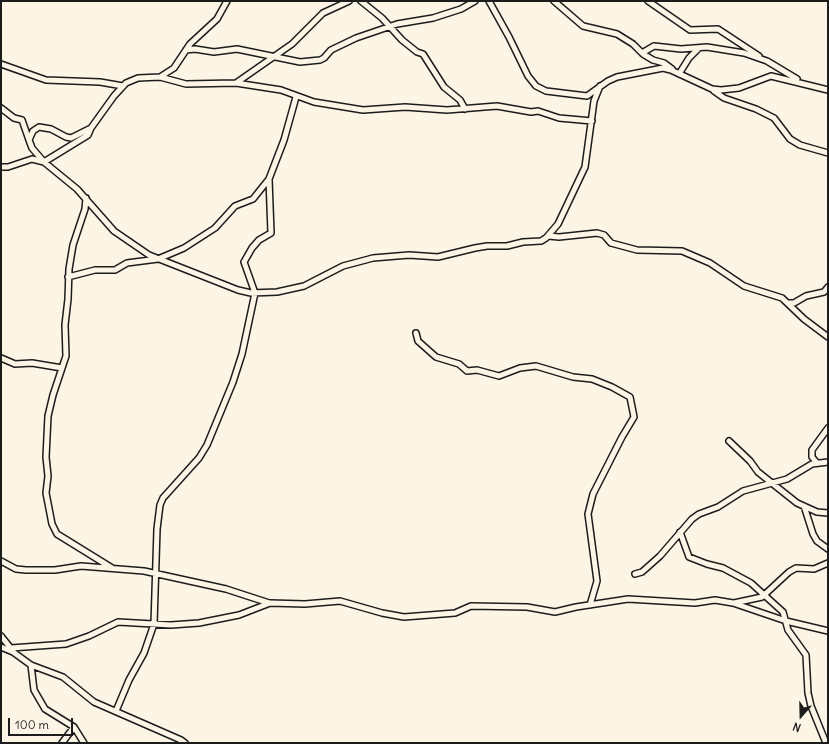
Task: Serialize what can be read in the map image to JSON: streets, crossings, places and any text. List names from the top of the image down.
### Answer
{
  "scale_bar": "100 m",
  "north": "bottom"
}
